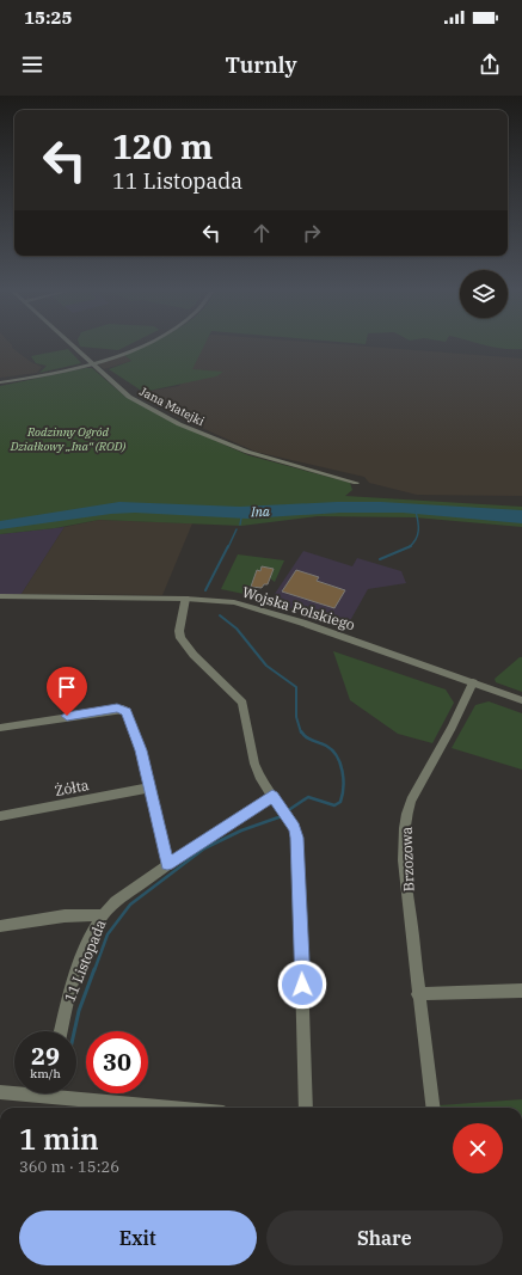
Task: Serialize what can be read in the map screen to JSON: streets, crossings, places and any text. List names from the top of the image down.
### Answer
{
  "streets": {
    "street": [
      "Jana Matejki",
      "Wojska Polskiego",
      "Żółta",
      "Brzozowa",
      "11 Listopada"
    ]
  },
  "crossings": [
    ["Wojska Polskiego", "Brzozowa"]
  ],
  "water": ["Ina"],
  "parks": ["Rodzinny Ogród Działkowy „Ina“ (ROD)"],
  "page": {
    "status": "15:25",
    "header": "Turnly",
    "turn": ["120 m", "11 Listopada"],
    "speed": "29 km/h",
    "limit": "30",
    "heading": ["1 min", "360 m · 15:26"],
    "buttons": ["Exit", "Share"]
  }
}
